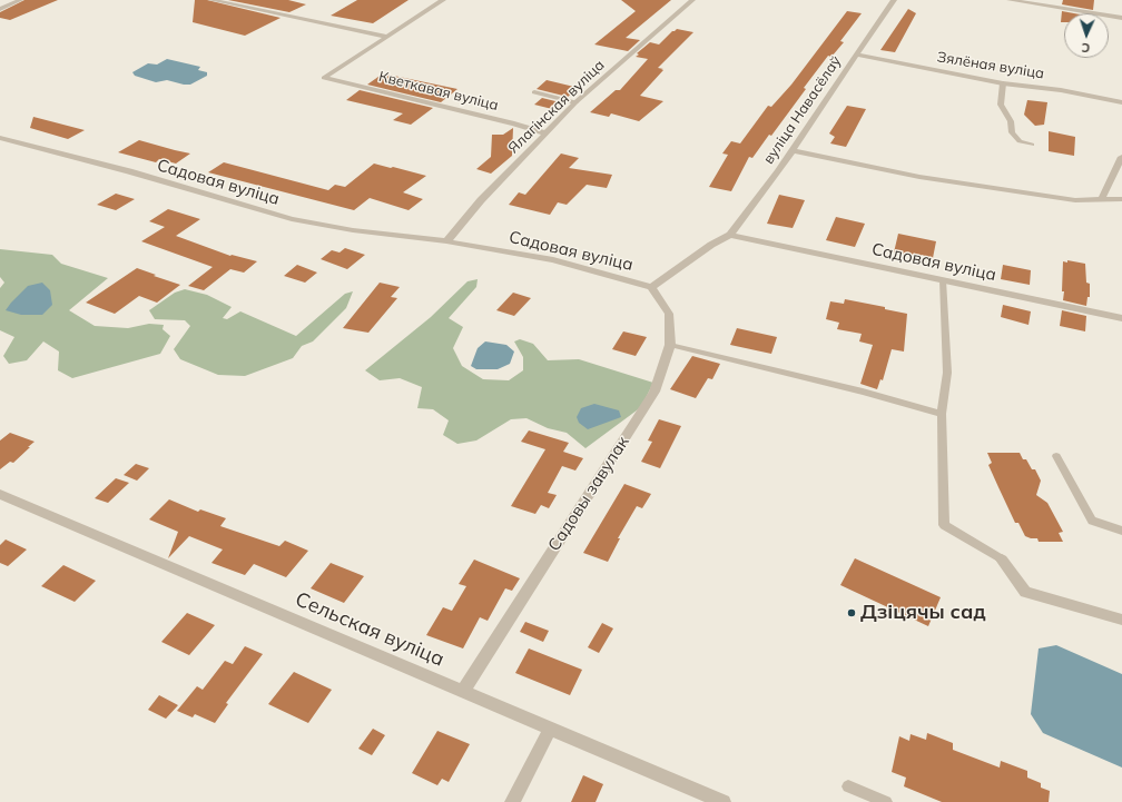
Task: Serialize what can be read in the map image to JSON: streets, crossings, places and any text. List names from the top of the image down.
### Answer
{
  "streets": {
    "street": [
      "Зялёная вуліца",
      "Кветкавая вуліца",
      "Ялагінская вуліца",
      "вуліца Навасёлаў",
      "Садовая вуліца",
      "Садовы завулак",
      "Сельская вуліца"
    ]
  },
  "crossings": [
    ["Зялёная вуліца", "вуліца Навасёлаў"],
    ["Кветкавая вуліца", "Ялагінская вуліца"],
    ["Ялагінская вуліца", "Садовая вуліца"],
    ["вуліца Навасёлаў", "Садовая вуліца"],
    ["Садовая вуліца", "Садовы завулак"],
    ["Садовы завулак", "Сельская вуліца"]
  ],
  "places": ["Дзіцячы сад"],
  "north": "bottom"
}
